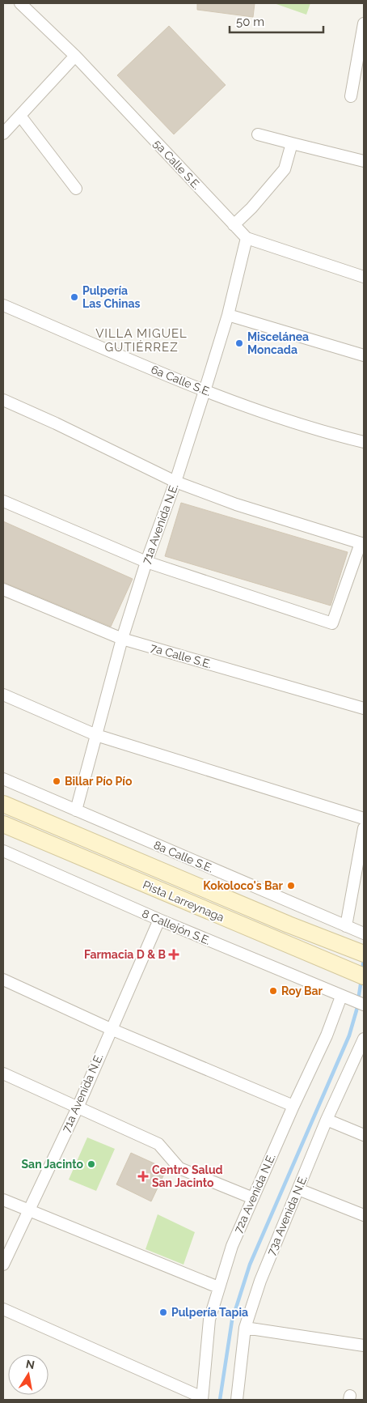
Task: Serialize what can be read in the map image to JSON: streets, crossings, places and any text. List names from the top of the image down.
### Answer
{
  "streets": {
    "main road": ["Pista Larreynaga"],
    "street": [
      "5a Calle S.E.",
      "6a Calle S.E.",
      "71a Avenida N.E.",
      "7a Calle S.E.",
      "8a Calle S.E.",
      "8 Callejón S.E.",
      "72a Avenida N.E.",
      "73a Avenida N.E."
    ]
  },
  "crossings": [
    ["5a Calle S.E.", "71a Avenida N.E."],
    ["6a Calle S.E.", "71a Avenida N.E."],
    ["71a Avenida N.E.", "7a Calle S.E."],
    ["71a Avenida N.E.", "8a Calle S.E."],
    ["71a Avenida N.E.", "8 Callejón S.E."],
    ["8 Callejón S.E.", "72a Avenida N.E."]
  ],
  "districts": ["VILLA MIGUEL GUTIÉRREZ"],
  "places": {
    "other": [
      "Pulpería Las Chinas",
      "Miscelánea Moncada",
      "Billar Pío Pío",
      "Kokoloco's Bar",
      "Roy Bar",
      "San Jacinto",
      "Pulpería Tapia"
    ],
    "health": ["Farmacia D & B", "Centro Salud San Jacinto"]
  },
  "scale_bar": "50 m",
  "north": "top"
}
